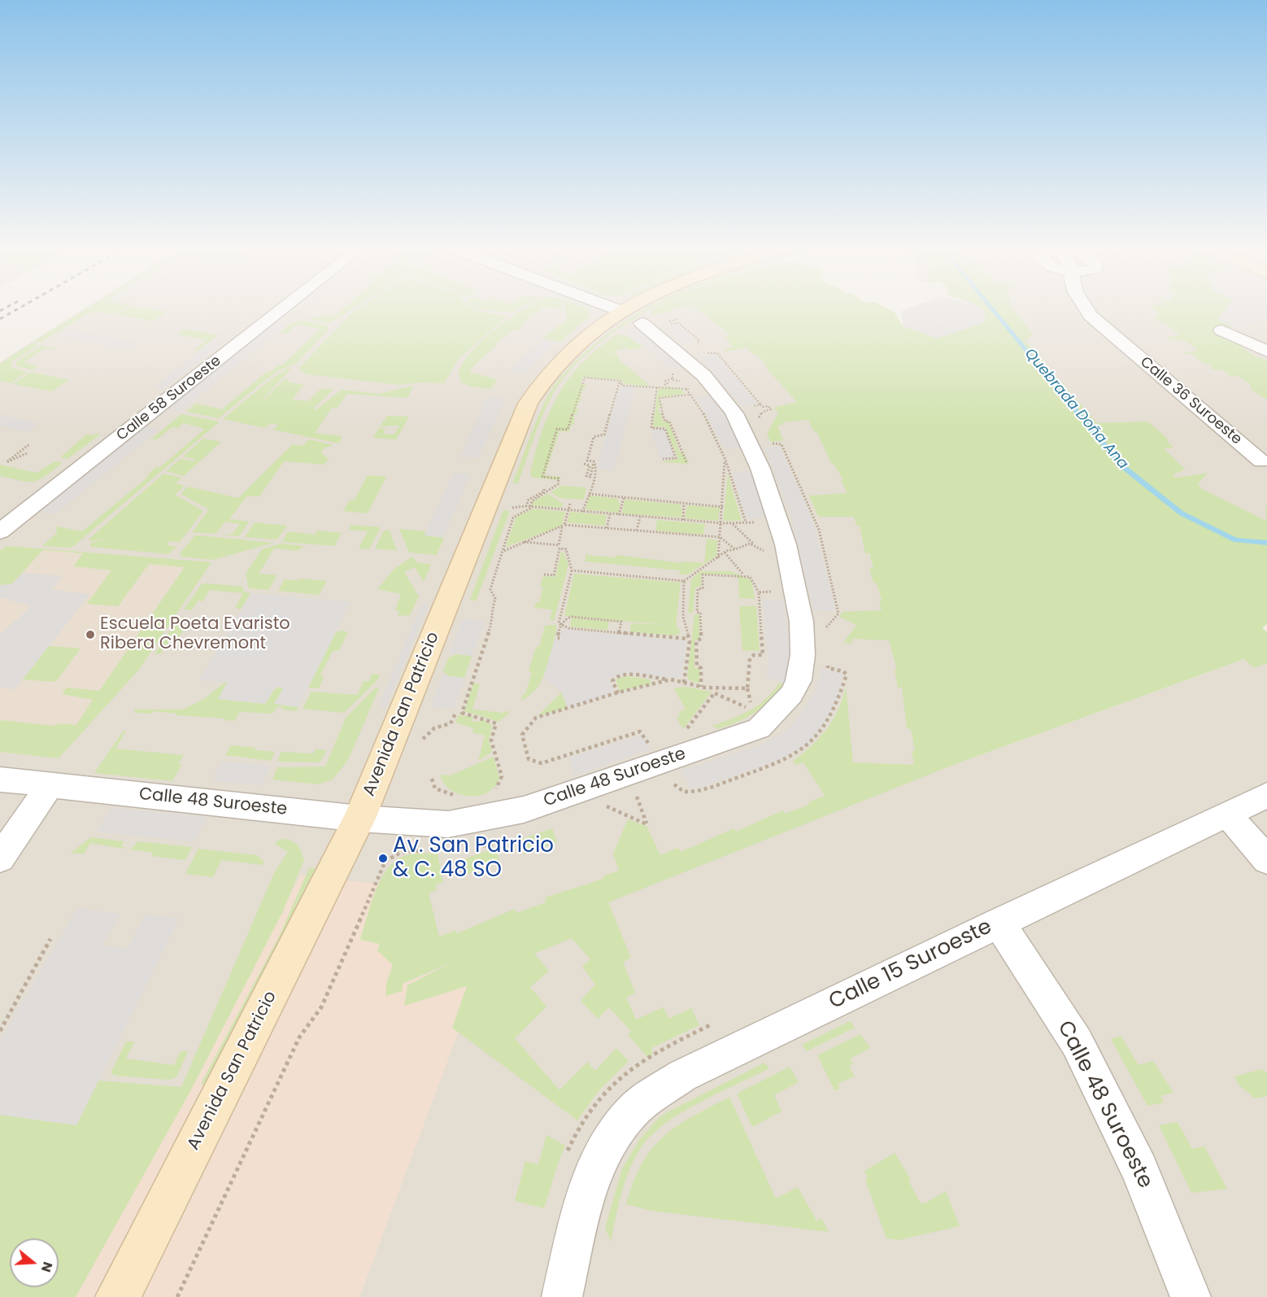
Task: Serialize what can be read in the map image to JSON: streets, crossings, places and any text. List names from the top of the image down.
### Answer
{
  "streets": {
    "street": [
      "Calle 58 Suroeste",
      "Calle 36 Suroeste",
      "Avenida San Patricio",
      "Calle 48 Suroeste",
      "Calle 15 Suroeste"
    ]
  },
  "crossings": [
    ["Avenida San Patricio", "Calle 48 Suroeste"],
    ["Calle 48 Suroeste", "Calle 15 Suroeste"]
  ],
  "water": ["Quebrada Doña Ana"],
  "places": ["Escuela Poeta Evaristo Ribera Chevremont", "Av. San Patricio & C. 48 SO"],
  "north": "right"
}
